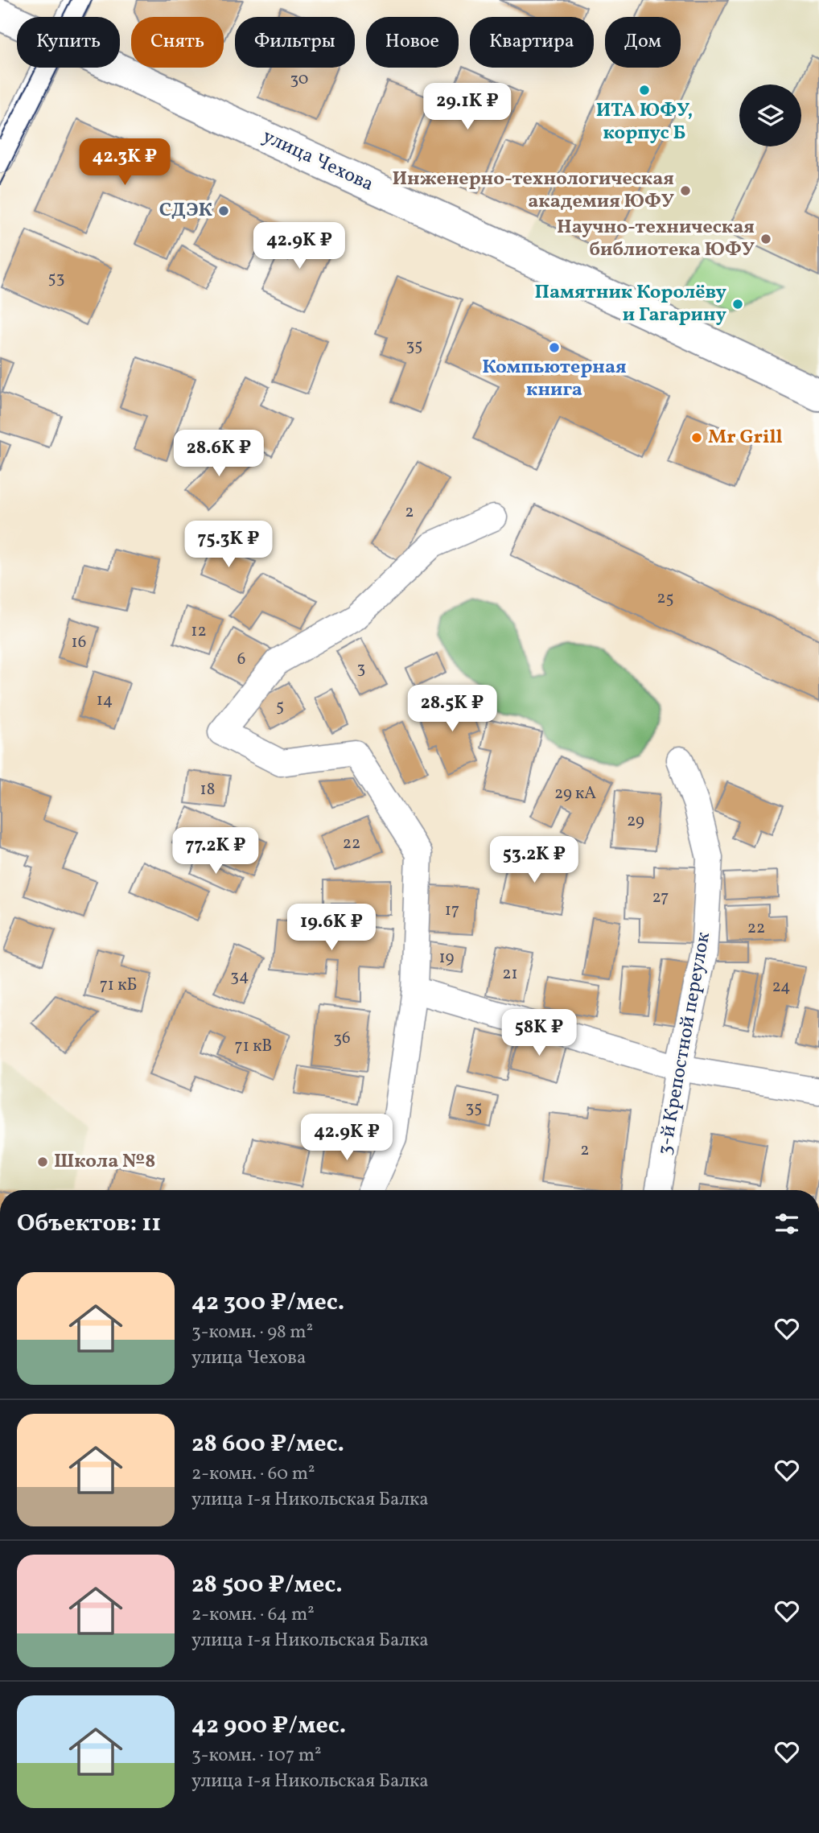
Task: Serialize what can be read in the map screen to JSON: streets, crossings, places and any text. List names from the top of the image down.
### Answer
{
  "streets": {
    "main road": ["улица Чехова"],
    "street": ["3-й Крепостной переулок"]
  },
  "places": [
    "ИТА ЮФУ, корпус Б",
    "Инженерно-технологическая академия ЮФУ",
    "СДЭК",
    "Научно-техническая библиотека ЮФУ",
    "Памятник Королёву и Гагарину",
    "Компьютерная книга",
    "Mr Grill",
    "Школа №8"
  ],
  "house_numbers": [
    "30",
    "53",
    "35",
    "2",
    "25",
    "12",
    "16",
    "6",
    "3",
    "14",
    "5",
    "18",
    "29 кА",
    "29",
    "22",
    "27",
    "17",
    "22",
    "19",
    "21",
    "34",
    "71 кБ",
    "24",
    "36",
    "71 кВ",
    "35",
    "2"
  ],
  "page": {
    "chip": [
      "Купить",
      "Снять",
      "Фильтры",
      "Новое",
      "Квартира",
      "Дом"
    ],
    "price": [
      "29.1K ₽",
      "42.3K ₽",
      "42.9K ₽",
      "28.6K ₽",
      "75.3K ₽",
      "28.5K ₽",
      "77.2K ₽",
      "53.2K ₽",
      "19.6K ₽",
      "58K ₽",
      "42.9K ₽"
    ],
    "heading": "Объектов: 11",
    "list": [
      {
        "name": "42 300 ₽/мес.",
        "note": "3-комн. · 98 m² · улица Чехова"
      },
      {
        "name": "28 600 ₽/мес.",
        "note": "2-комн. · 60 m² · улица 1-я Никольская Балка"
      },
      {
        "name": "28 500 ₽/мес.",
        "note": "2-комн. · 64 m² · улица 1-я Никольская Балка"
      },
      {
        "name": "42 900 ₽/мес.",
        "note": "3-комн. · 107 m² · улица 1-я Никольская Балка"
      }
    ]
  }
}
